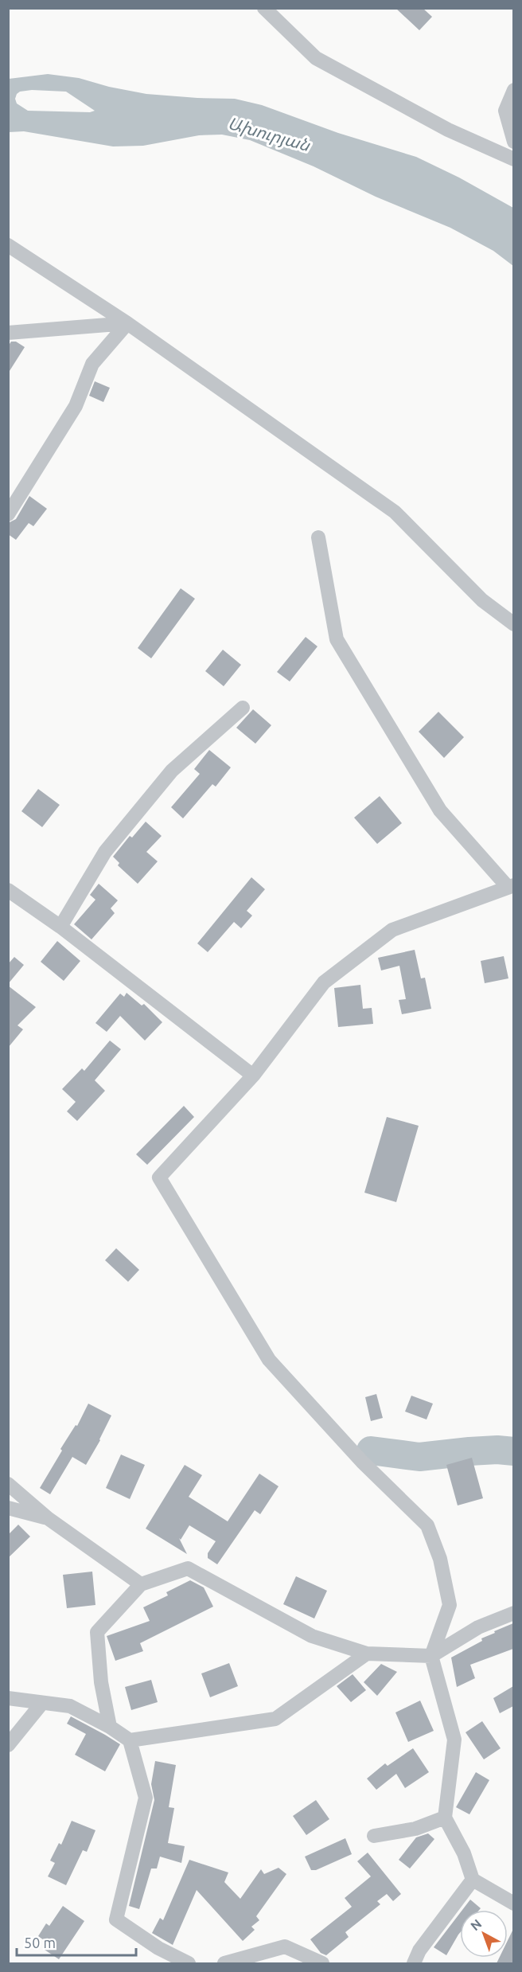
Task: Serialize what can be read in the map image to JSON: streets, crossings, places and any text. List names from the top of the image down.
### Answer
{
  "water": ["Ախուրյան"],
  "scale_bar": "50 m",
  "north": "top left"
}
